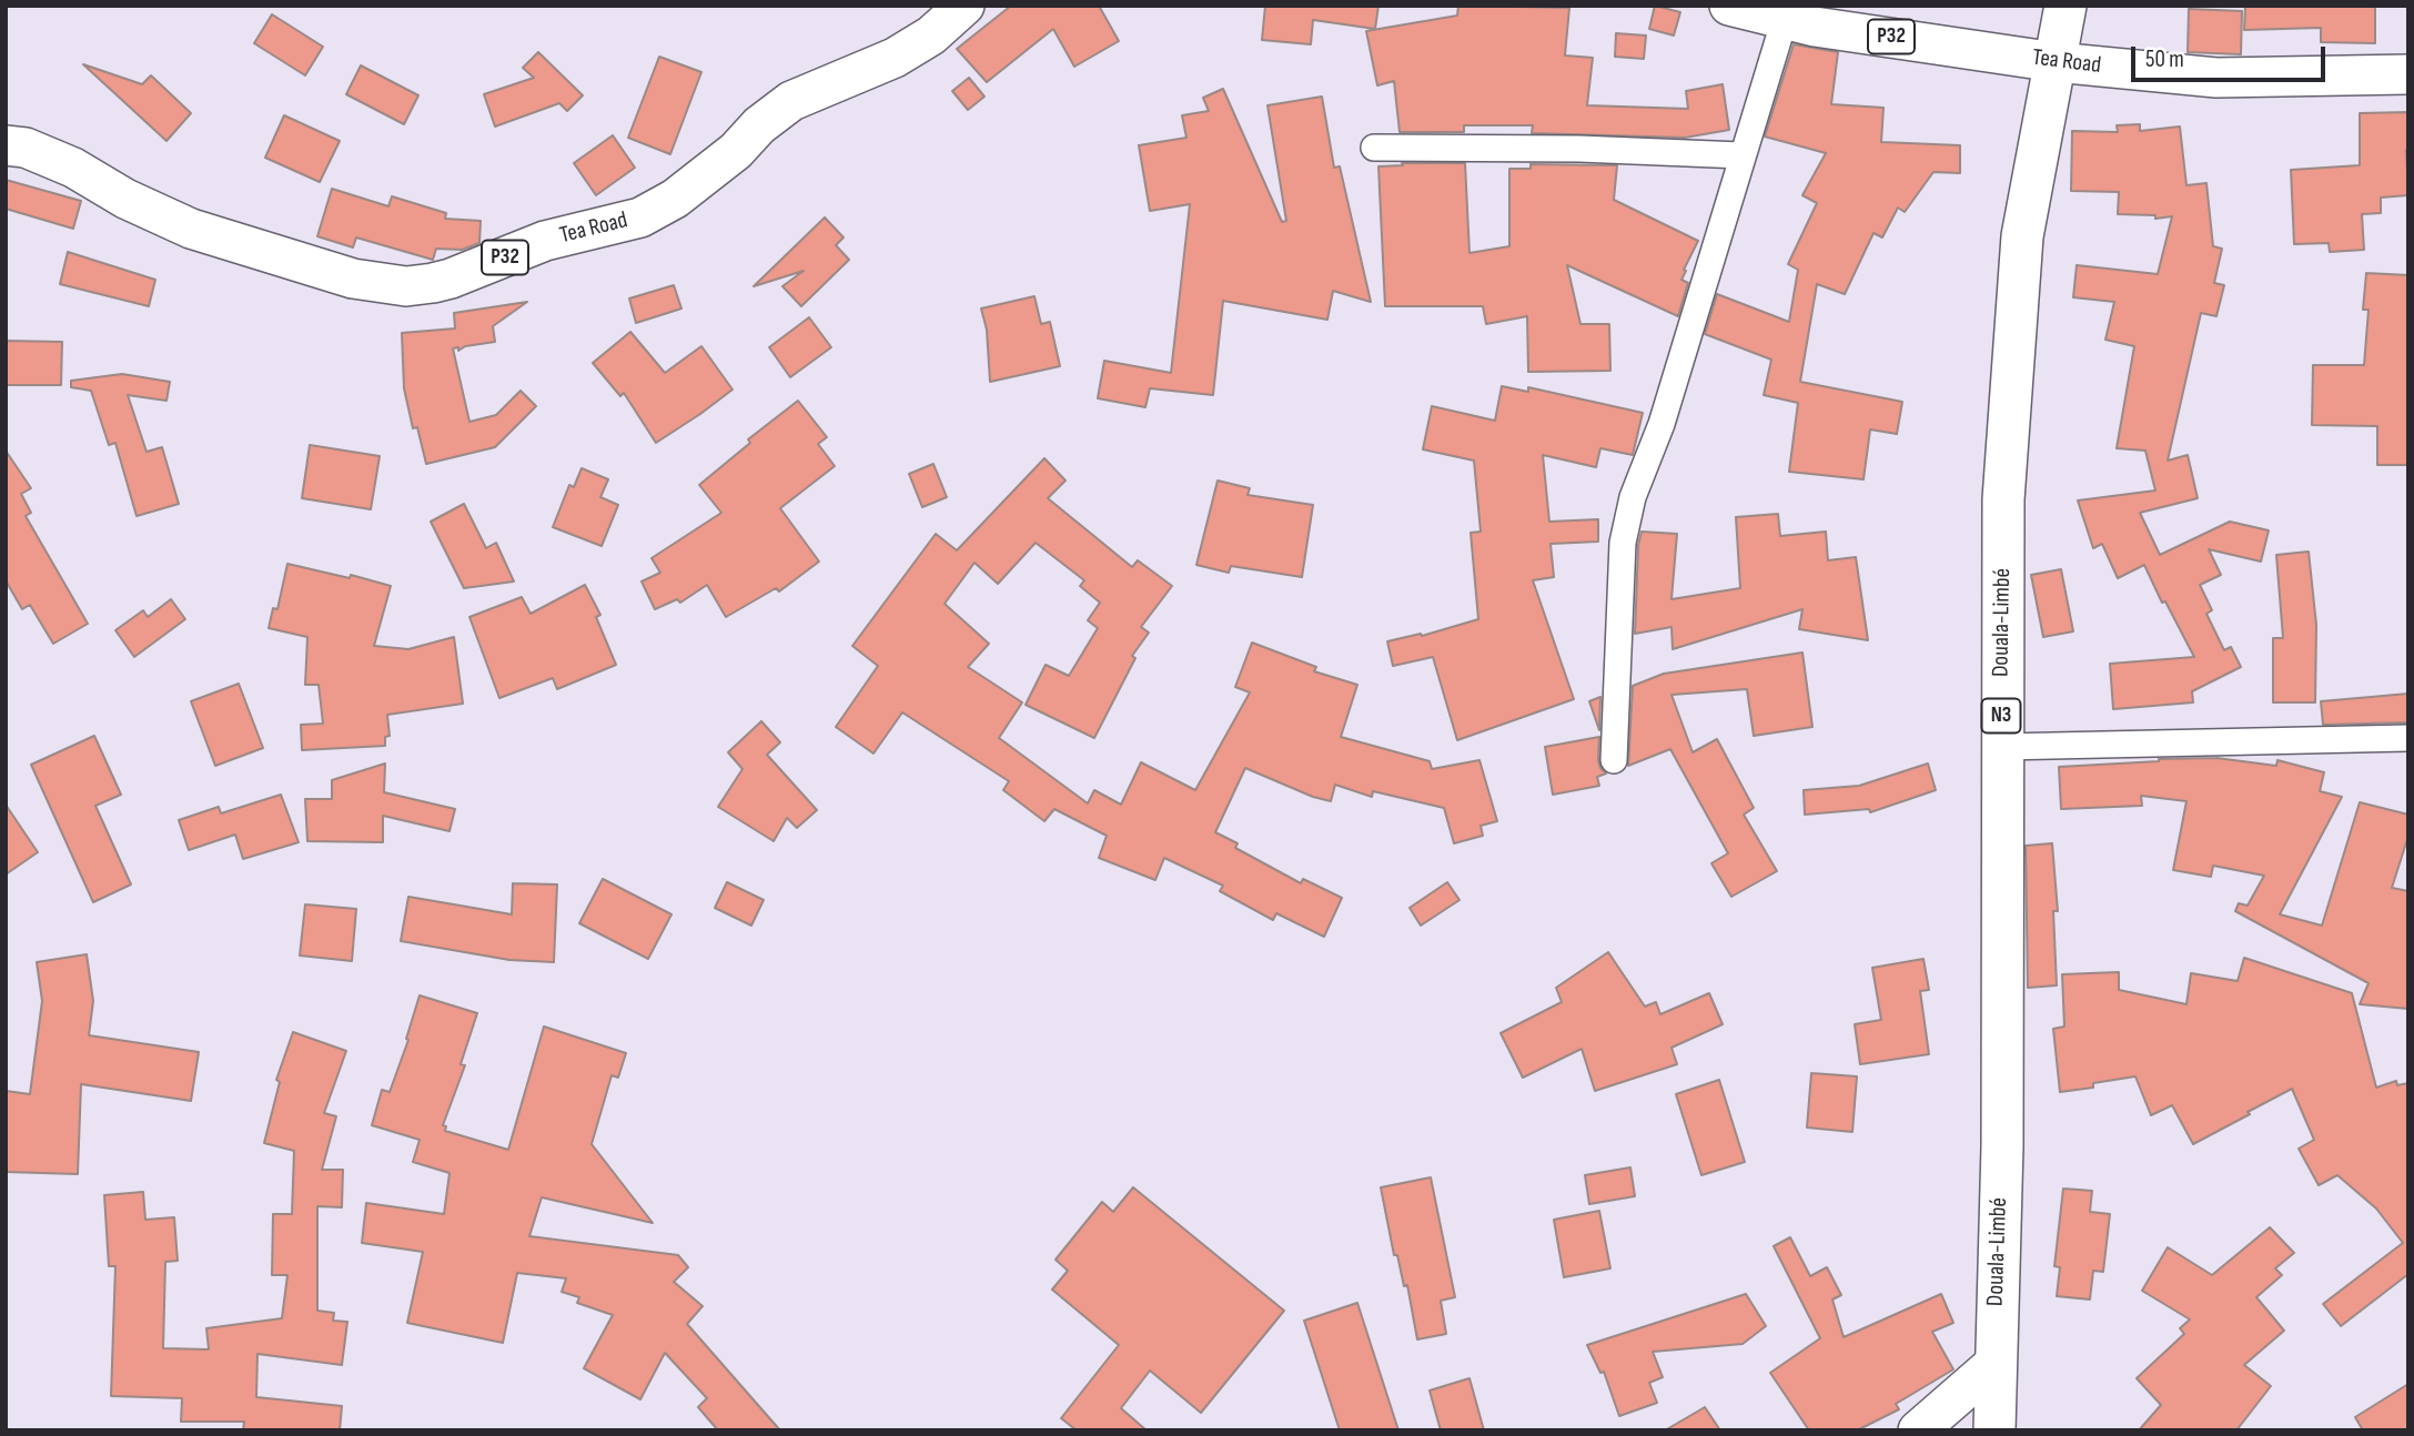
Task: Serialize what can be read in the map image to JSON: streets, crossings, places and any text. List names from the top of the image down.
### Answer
{
  "streets": {
    "highway": ["Douala-Limbé", "N3"],
    "main road": ["P32", "Tea Road"]
  },
  "crossings": [
    ["Tea Road", "Douala-Limbé"]
  ],
  "scale_bar": "50 m"
}
